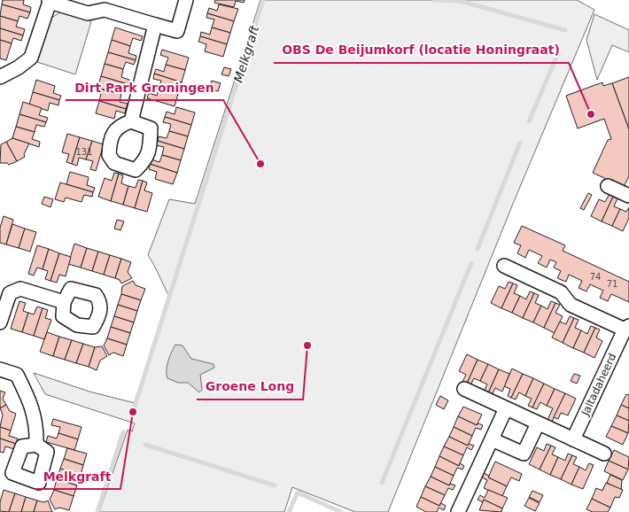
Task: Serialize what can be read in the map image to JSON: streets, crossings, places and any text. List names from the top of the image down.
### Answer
{
  "streets": {
    "street": ["Jaltadaheerd"]
  },
  "water": ["Melkgraft"],
  "places": [
    "OBS De Beijumkorf (locatie Honingraat)",
    "Dirt Park Groningen",
    "Groene Long",
    "Melkgraft"
  ],
  "house_numbers": ["131", "74", "71"]
}
